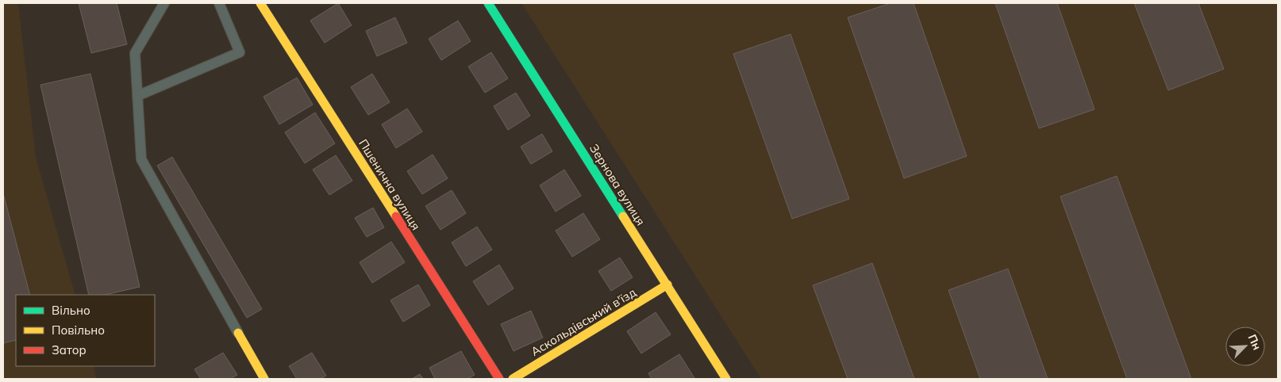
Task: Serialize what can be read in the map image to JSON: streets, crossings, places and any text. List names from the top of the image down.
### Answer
{
  "streets": {
    "street": ["Пшенична вулиця", "Зернова вулиця", "Аскольдівський в'їзд"]
  },
  "crossings": [
    ["Зернова вулиця", "Аскольдівський в'їзд"]
  ],
  "legend": ["Вільно", "Повільно", "Затор"],
  "north": "top right"
}
